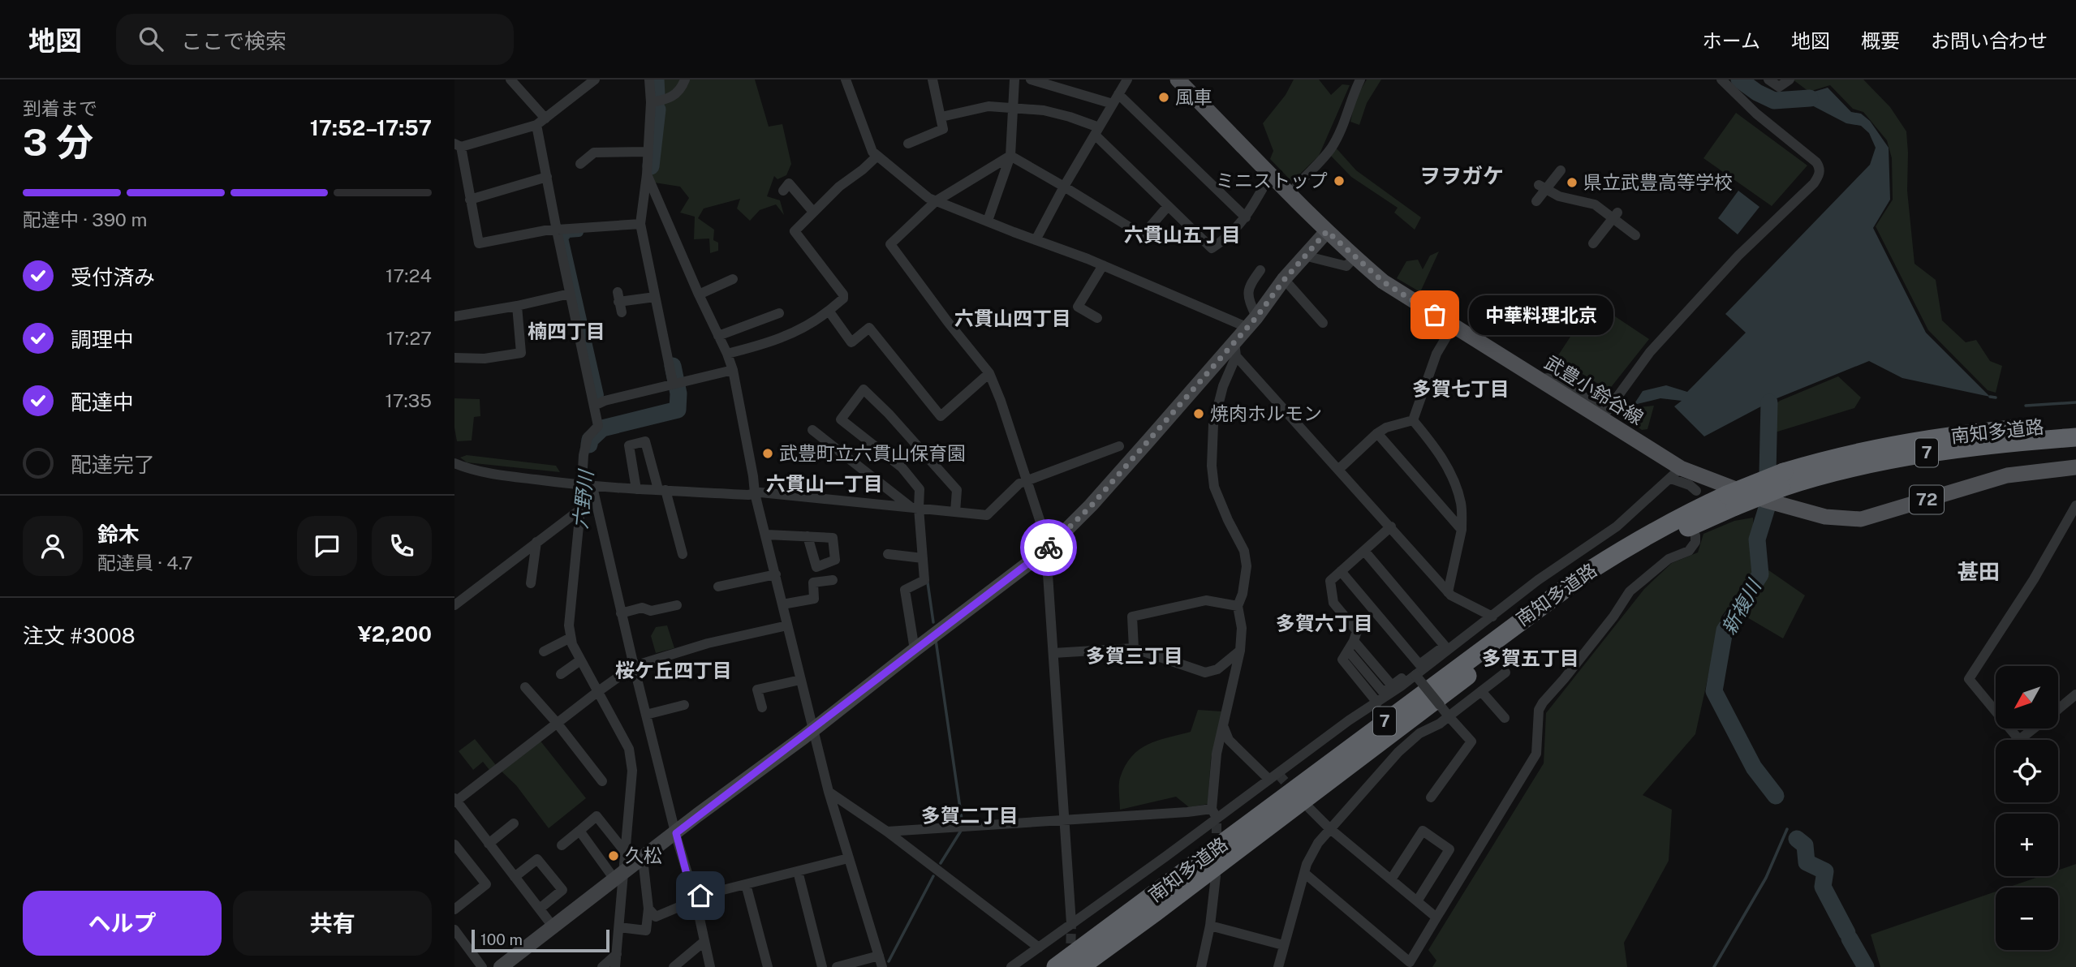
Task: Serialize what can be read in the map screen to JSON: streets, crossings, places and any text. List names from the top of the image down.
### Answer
{
  "streets": {
    "highway": ["南知多道路", "7"],
    "main road": ["武豊小鈴谷線", "72"]
  },
  "crossings": [
    ["武豊小鈴谷線", "南知多道路"]
  ],
  "districts": [
    "ヲヲガケ",
    "六貫山五丁目",
    "六貫山四丁目",
    "楠四丁目",
    "多賀七丁目",
    "六貫山一丁目",
    "甚田",
    "多賀六丁目",
    "多賀三丁目",
    "多賀五丁目",
    "桜ケ丘四丁目",
    "多賀二丁目"
  ],
  "water": ["六野川", "新複川"],
  "places": [
    "風車",
    "ミニストップ",
    "県立武豊高等学校",
    "中華料理北京",
    "焼肉ホルモン",
    "武豊町立六貫山保育園",
    "久松"
  ],
  "scale_bar": "100 m",
  "north": "bottom left",
  "page": {
    "header": "地図",
    "search": "ここで検索",
    "nav": [
      "ホーム",
      "地図",
      "概要",
      "お問い合わせ"
    ],
    "heading": ["3 分", "到着まで", "17:52–17:57"],
    "panel": [
      "鈴木",
      "配達員 · 4.7",
      "注文 #3008",
      "¥2,200"
    ],
    "bar": "配達中 · 390 m",
    "list": [
      ["受付済み", "17:24"],
      ["調理中", "17:27"],
      ["配達中", "17:35"],
      "配達完了"
    ],
    "bubble": "中華料理北京",
    "map_buttons": ["+", "−"],
    "buttons": ["ヘルプ", "共有"],
    "scale": "100 m"
  }
}
